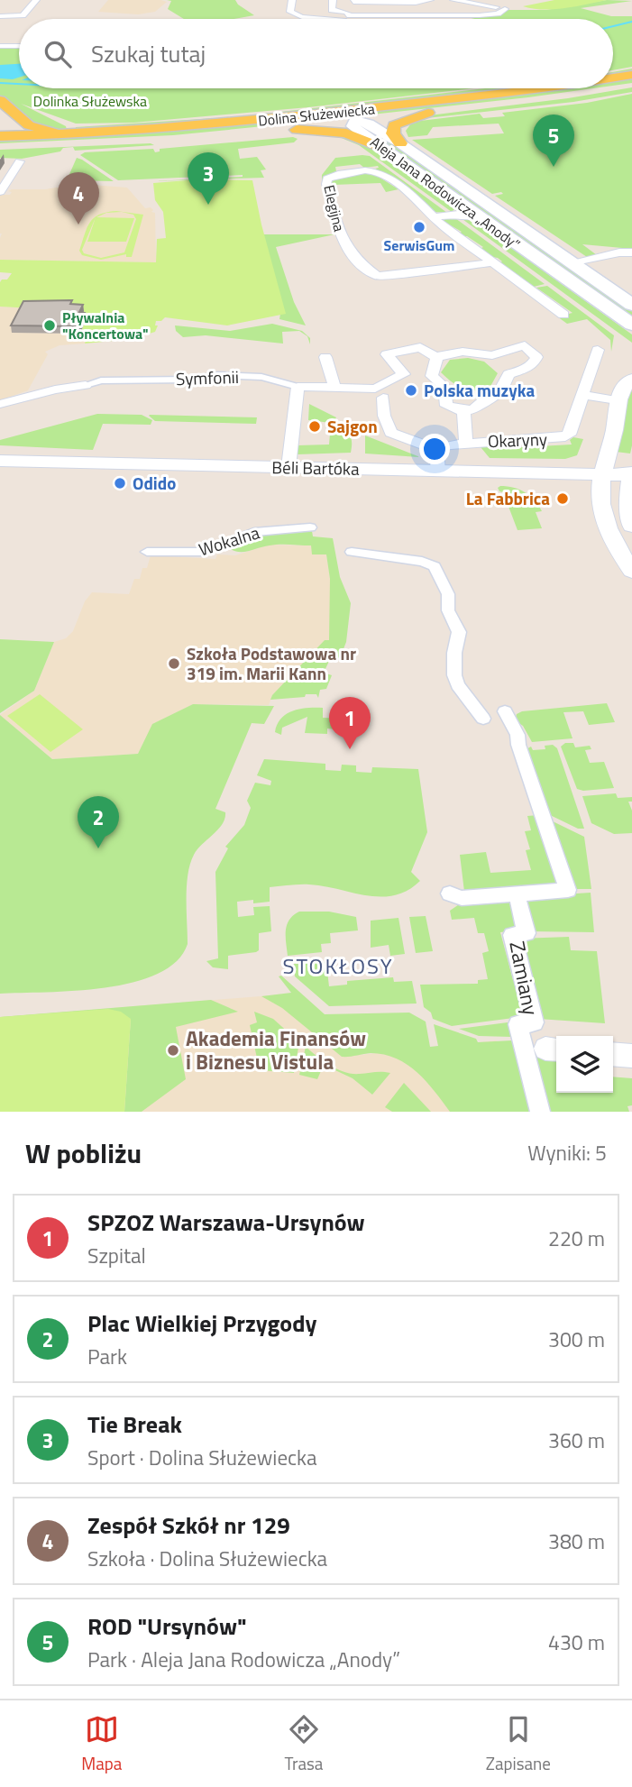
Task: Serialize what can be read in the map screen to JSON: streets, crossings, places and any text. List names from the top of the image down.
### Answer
{
  "streets": {
    "main road": ["Dolina Służewiecka", "Aleja Jana Rodowicza „Anody”"],
    "street": [
      "Elegijna",
      "Symfonii",
      "Okaryny",
      "Béli Bartóka",
      "Wokalna",
      "Zamiany"
    ]
  },
  "crossings": [
    ["Dolina Służewiecka", "Aleja Jana Rodowicza „Anody”"]
  ],
  "districts": ["STOKŁOSY"],
  "parks": ["Dolinka Służewska"],
  "places": [
    "SerwisGum",
    "Pływalnia \"Koncertowa\"",
    "Polska muzyka",
    "Sajgon",
    "Odido",
    "La Fabbrica",
    "Szkoła Podstawowa nr 319 im. Marii Kann",
    "Akademia Finansów i Biznesu Vistula"
  ],
  "page": {
    "search": "Szukaj tutaj",
    "pins": [
      "5",
      "3",
      "4",
      "1",
      "2"
    ],
    "heading": ["W pobliżu", "Wyniki: 5"],
    "list": [
      {
        "mark": "1",
        "name": "SPZOZ Warszawa-Ursynów",
        "note": "Szpital",
        "value": "220 m"
      },
      {
        "mark": "2",
        "name": "Plac Wielkiej Przygody",
        "note": "Park",
        "value": "300 m"
      },
      {
        "mark": "3",
        "name": "Tie Break",
        "note": "Sport · Dolina Służewiecka",
        "value": "360 m"
      },
      {
        "mark": "4",
        "name": "Zespół Szkół nr 129",
        "note": "Szkoła · Dolina Służewiecka",
        "value": "380 m"
      },
      {
        "mark": "5",
        "name": "ROD \"Ursynów\"",
        "note": "Park · Aleja Jana Rodowicza „Anody”",
        "value": "430 m"
      }
    ],
    "nav": ["Mapa", "Trasa", "Zapisane"]
  }
}
